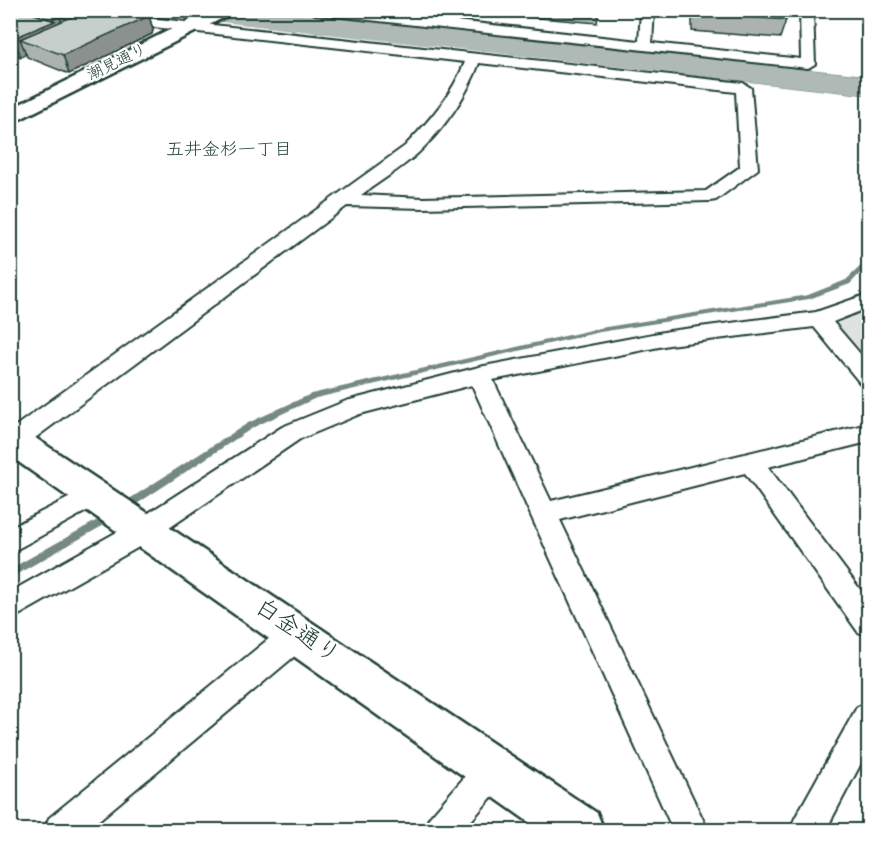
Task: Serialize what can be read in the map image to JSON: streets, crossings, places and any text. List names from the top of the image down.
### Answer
{
  "streets": {
    "street": ["潮見通り", "白金通り"]
  },
  "districts": ["五井金杉一丁目"]
}
